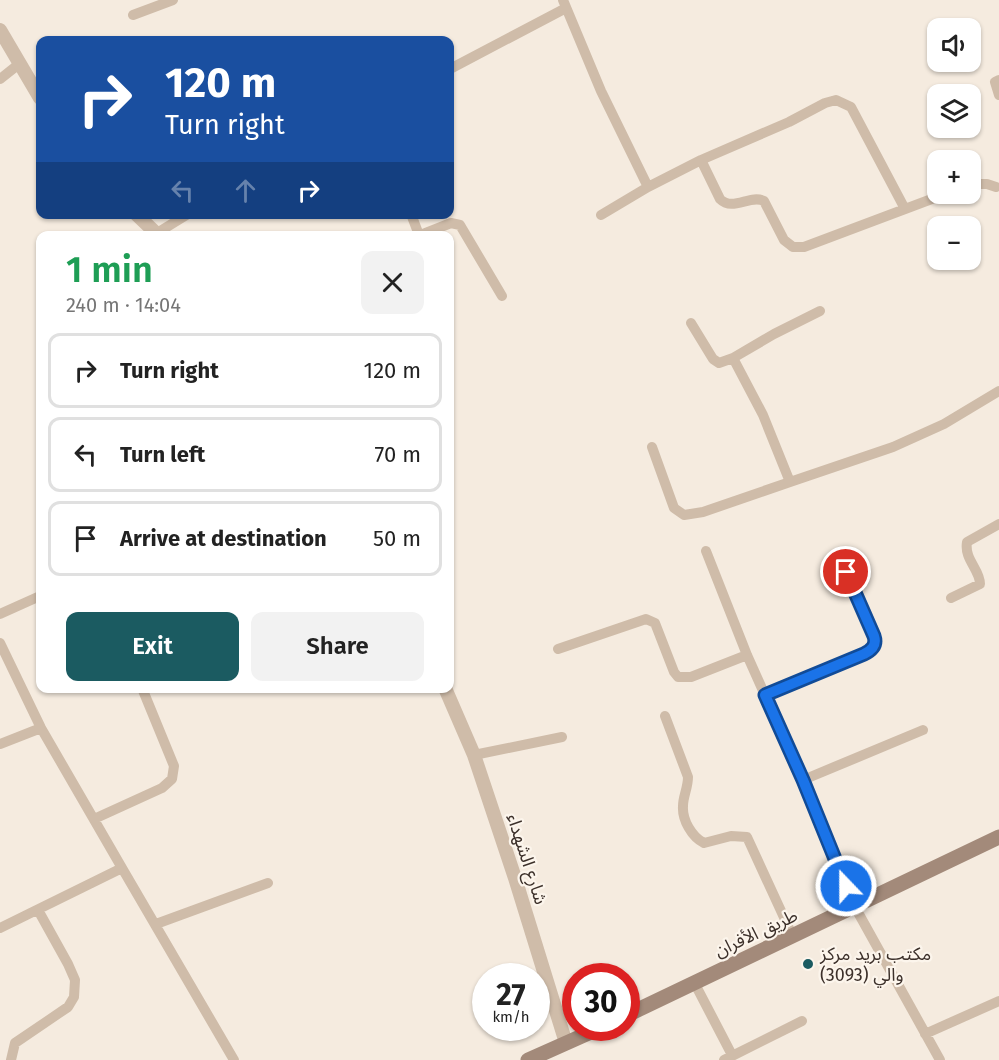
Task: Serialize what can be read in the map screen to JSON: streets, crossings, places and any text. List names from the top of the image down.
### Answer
{
  "streets": {
    "main road": ["طريق الأفران"],
    "street": ["شارع الشهداء"]
  },
  "places": ["مكتب بريد مركز والي (3093)"],
  "page": {
    "map_buttons": ["+", "−"],
    "turn": ["120 m", "Turn right"],
    "heading": ["1 min", "240 m · 14:04"],
    "list": [
      {
        "name": "Turn right",
        "value": "120 m"
      },
      {
        "name": "Turn left",
        "value": "70 m"
      },
      {
        "name": "Arrive at destination",
        "value": "50 m"
      }
    ],
    "buttons": ["Exit", "Share"],
    "speed": "27 km/h",
    "limit": "30"
  }
}
